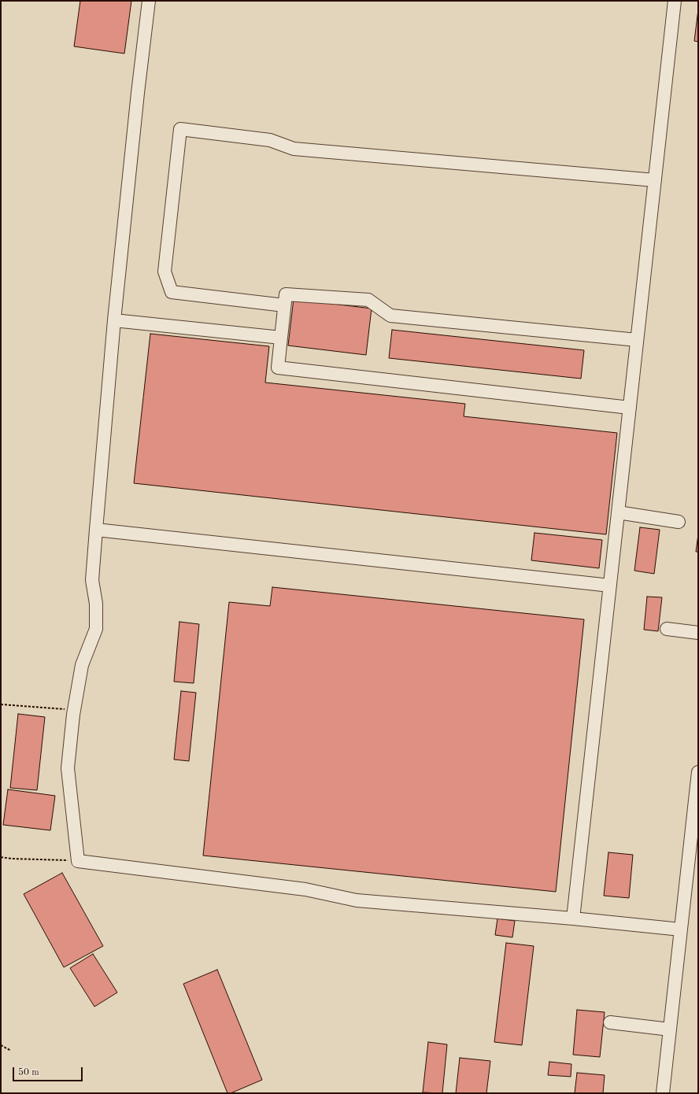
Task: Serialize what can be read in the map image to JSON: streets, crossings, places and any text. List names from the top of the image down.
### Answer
{
  "scale_bar": "50 m"
}
